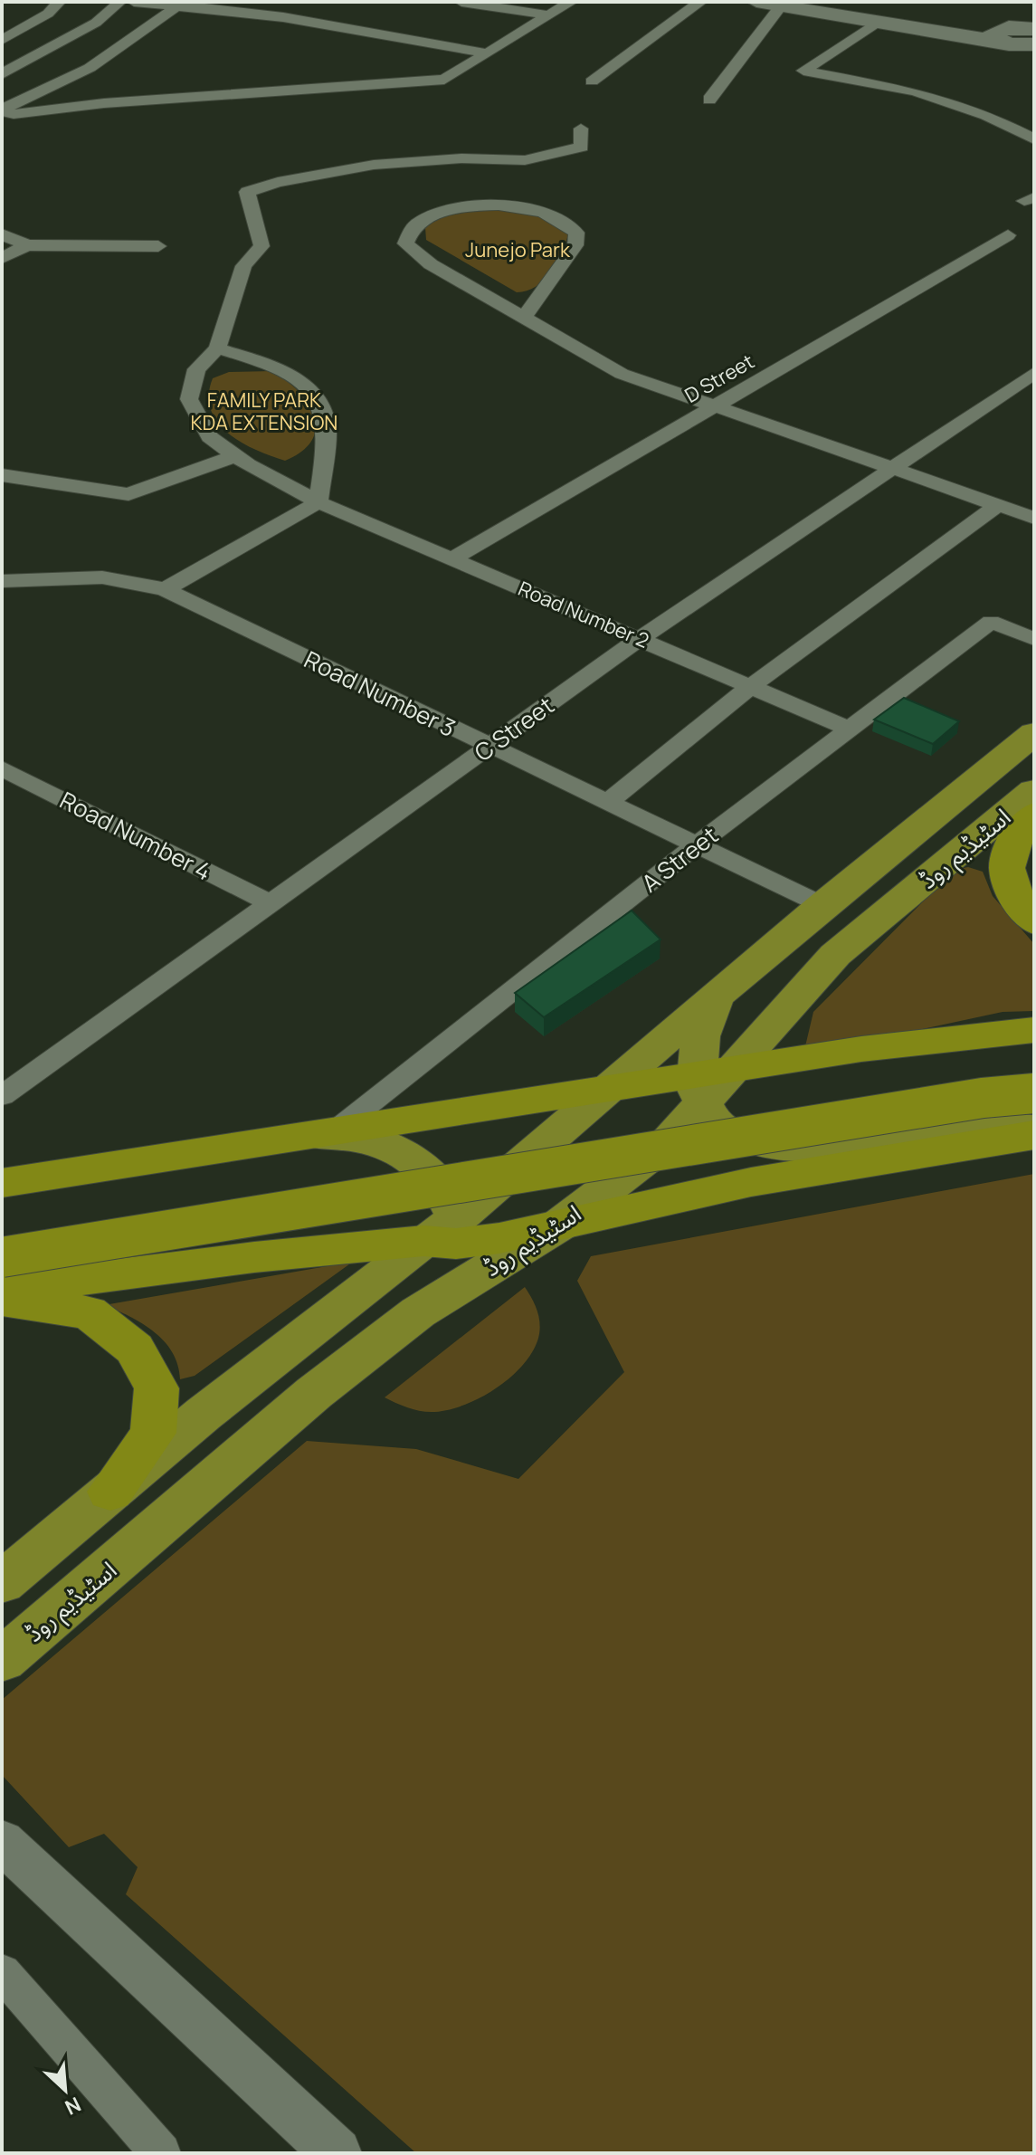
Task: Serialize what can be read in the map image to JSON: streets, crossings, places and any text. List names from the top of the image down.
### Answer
{
  "streets": {
    "main road": ["اسٹیڈیم روڈ"],
    "street": [
      "D Street",
      "Road Number 2",
      "Road Number 3",
      "C Street",
      "Road Number 4",
      "A Street"
    ]
  },
  "crossings": [
    ["D Street", "Road Number 2"],
    ["Road Number 2", "C Street"],
    ["Road Number 2", "A Street"],
    ["Road Number 3", "C Street"],
    ["Road Number 3", "اسٹیڈیم روڈ"],
    ["Road Number 3", "A Street"],
    ["C Street", "Road Number 4"]
  ],
  "parks": ["Junejo Park", "FAMILY PARK KDA EXTENSION"],
  "north": "bottom right"
}
